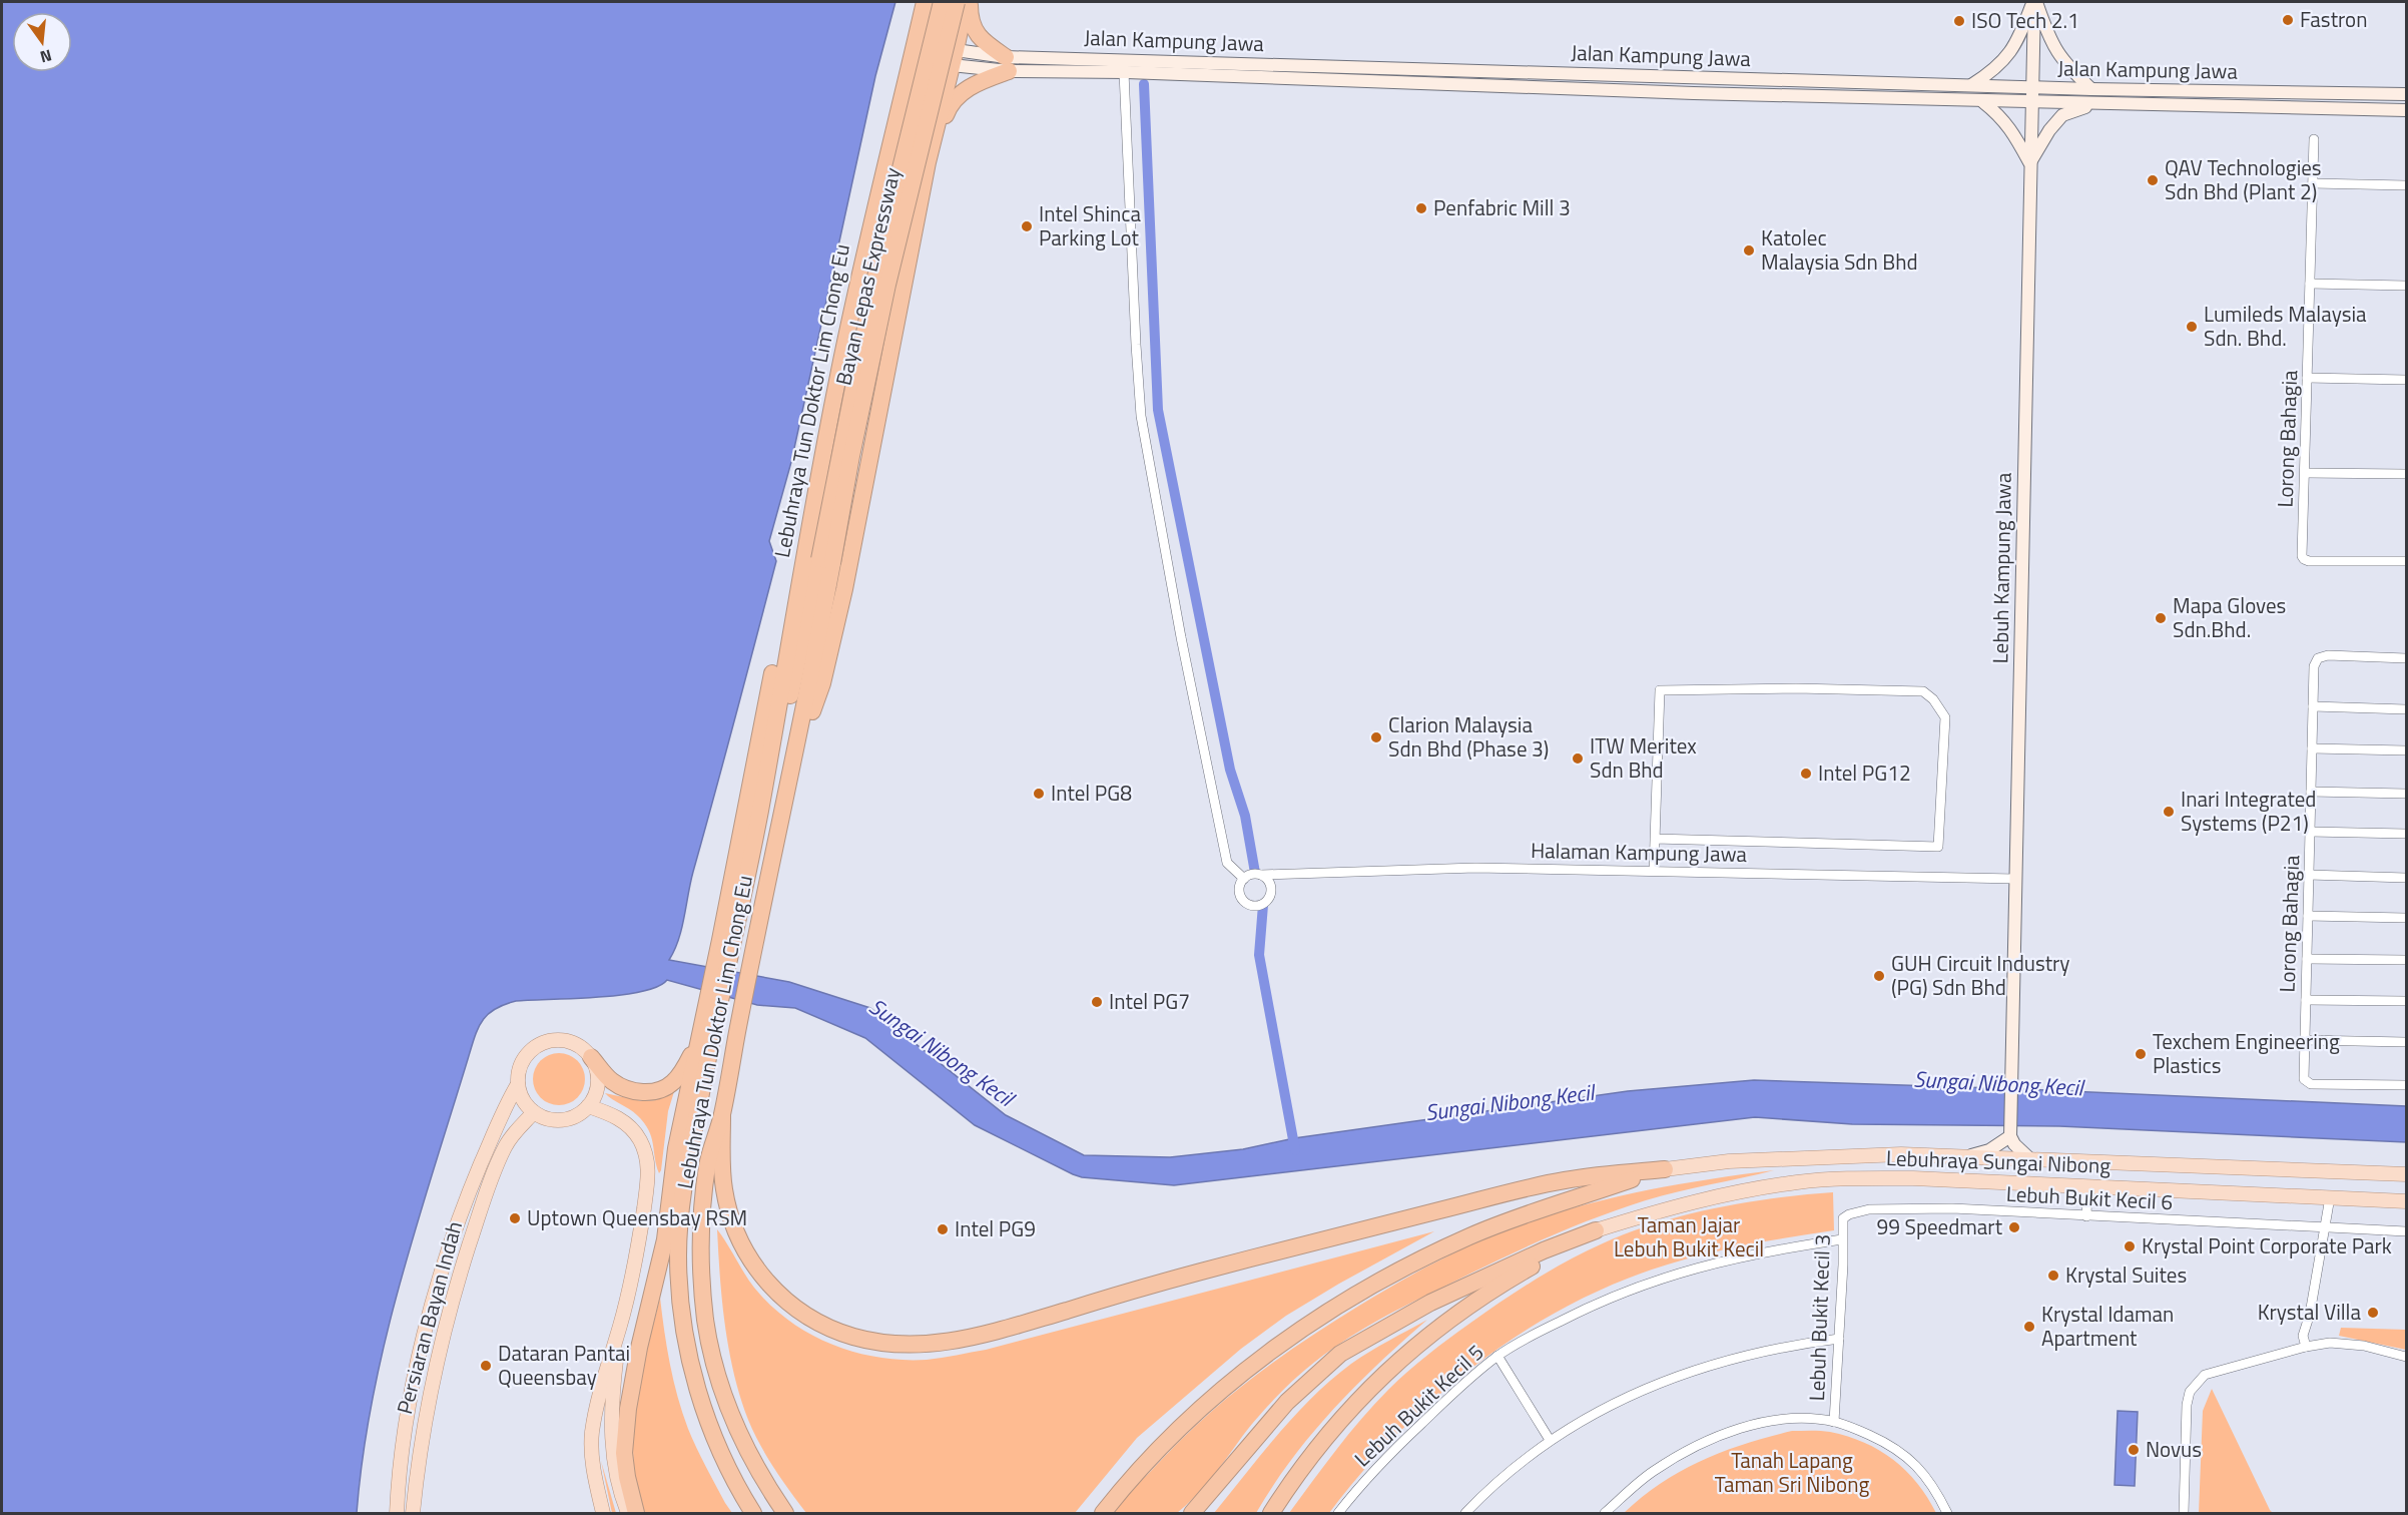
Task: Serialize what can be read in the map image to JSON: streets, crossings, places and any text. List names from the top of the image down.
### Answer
{
  "streets": {
    "highway": ["Bayan Lepas Expressway", "Lebuhraya Tun Doktor Lim Chong Eu"],
    "main road": ["Lebuhraya Sungai Nibong", "Persiaran Bayan Indah"],
    "street": [
      "Jalan Kampung Jawa",
      "Lorong Bahagia",
      "Lebuh Kampung Jawa",
      "Halaman Kampung Jawa",
      "Lebuh Bukit Kecil 6",
      "Lebuh Bukit Kecil 3",
      "Lebuh Bukit Kecil 5"
    ]
  },
  "crossings": [
    ["Jalan Kampung Jawa", "Lebuhraya Tun Doktor Lim Chong Eu"],
    ["Jalan Kampung Jawa", "Lebuh Kampung Jawa"],
    ["Bayan Lepas Expressway", "Lebuhraya Tun Doktor Lim Chong Eu"],
    ["Lebuh Kampung Jawa", "Halaman Kampung Jawa"],
    ["Lebuh Bukit Kecil 6", "Lebuh Bukit Kecil 3"],
    ["Lebuh Bukit Kecil 3", "Lebuh Bukit Kecil 5"]
  ],
  "water": ["Sungai Nibong Kecil"],
  "parks": ["Taman Jajar Lebuh Bukit Kecil", "Tanah Lapang Taman Sri Nibong"],
  "places": [
    "Fastron",
    "ISO Tech 2.1",
    "QAV Technologies Sdn Bhd (Plant 2)",
    "Penfabric Mill 3",
    "Intel Shinca Parking Lot",
    "Katolec Malaysia Sdn Bhd",
    "Lumileds Malaysia Sdn. Bhd.",
    "Mapa Gloves Sdn.Bhd.",
    "Clarion Malaysia Sdn Bhd (Phase 3)",
    "ITW Meritex Sdn Bhd",
    "Intel PG12",
    "Intel PG8",
    "Inari Integrated Systems (P21)",
    "GUH Circuit Industry (PG) Sdn Bhd",
    "Intel PG7",
    "Texchem Engineering Plastics",
    "Uptown Queensbay RSM",
    "99 Speedmart",
    "Intel PG9",
    "Krystal Point Corporate Park",
    "Krystal Suites",
    "Krystal Villa",
    "Krystal Idaman Apartment",
    "Dataran Pantai Queensbay",
    "Novus"
  ],
  "north": "bottom"
}
